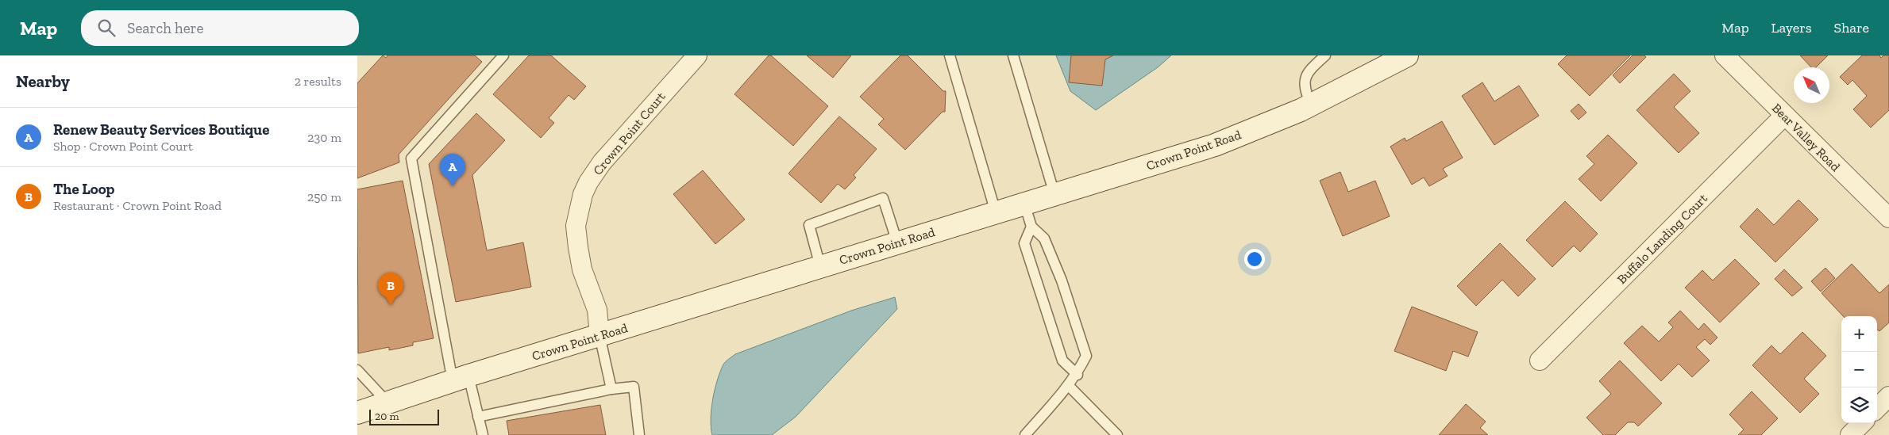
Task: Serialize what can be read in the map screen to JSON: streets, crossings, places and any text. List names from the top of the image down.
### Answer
{
  "streets": {
    "street": [
      "Crown Point Court",
      "Bear Valley Road",
      "Crown Point Road",
      "Buffalo Landing Court"
    ]
  },
  "crossings": [
    ["Crown Point Court", "Crown Point Road"],
    ["Bear Valley Road", "Buffalo Landing Court"]
  ],
  "scale_bar": "20 m",
  "north": "top left",
  "page": {
    "header": "Map",
    "search": "Search here",
    "nav": ["Map", "Layers", "Share"],
    "heading": ["Nearby", "2 results"],
    "list": [
      {
        "mark": "A",
        "name": "Renew Beauty Services Boutique",
        "note": "Shop · Crown Point Court",
        "value": "230 m"
      },
      {
        "mark": "B",
        "name": "The Loop",
        "note": "Restaurant · Crown Point Road",
        "value": "250 m"
      }
    ],
    "pins": ["A", "B"],
    "map_buttons": ["+", "−"],
    "scale": "20 m"
  }
}
